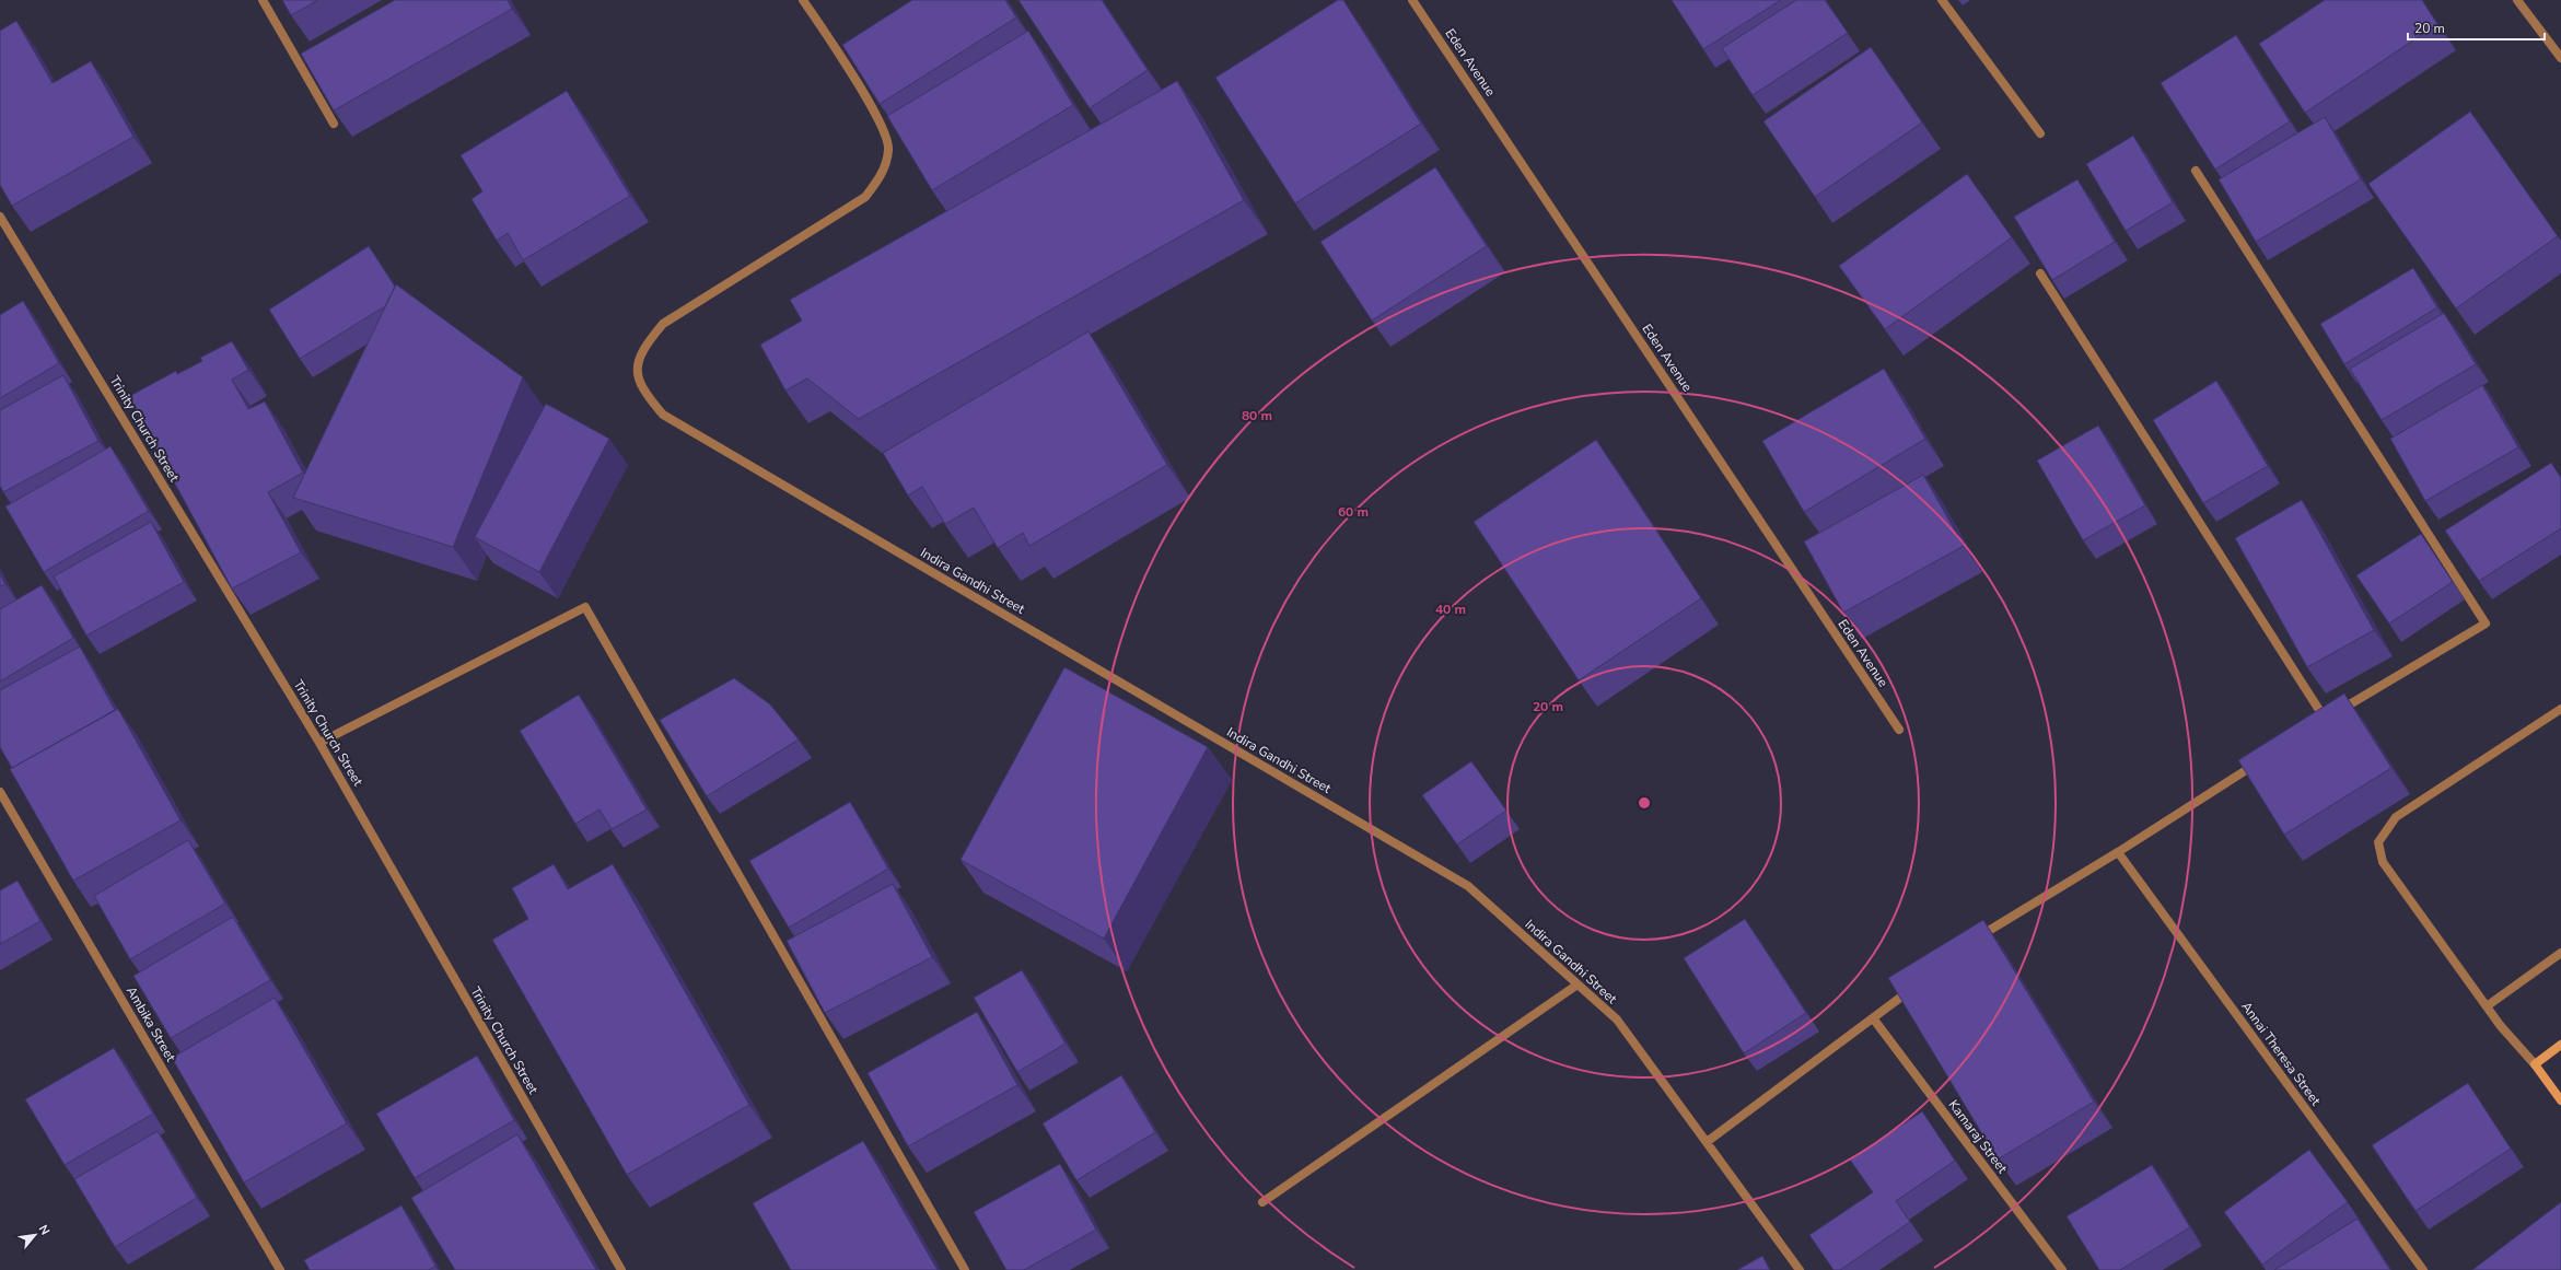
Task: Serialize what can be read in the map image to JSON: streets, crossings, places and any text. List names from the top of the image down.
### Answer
{
  "streets": {
    "street": [
      "Eden Avenue",
      "Trinity Church Street",
      "Indira Gandhi Street",
      "Ambika Street",
      "Annai Theresa Street",
      "Kamaraj Street"
    ]
  },
  "scale_bar": "20 m",
  "north": "top right",
  "rings": [
    "80 m",
    "60 m",
    "40 m",
    "20 m"
  ]
}
